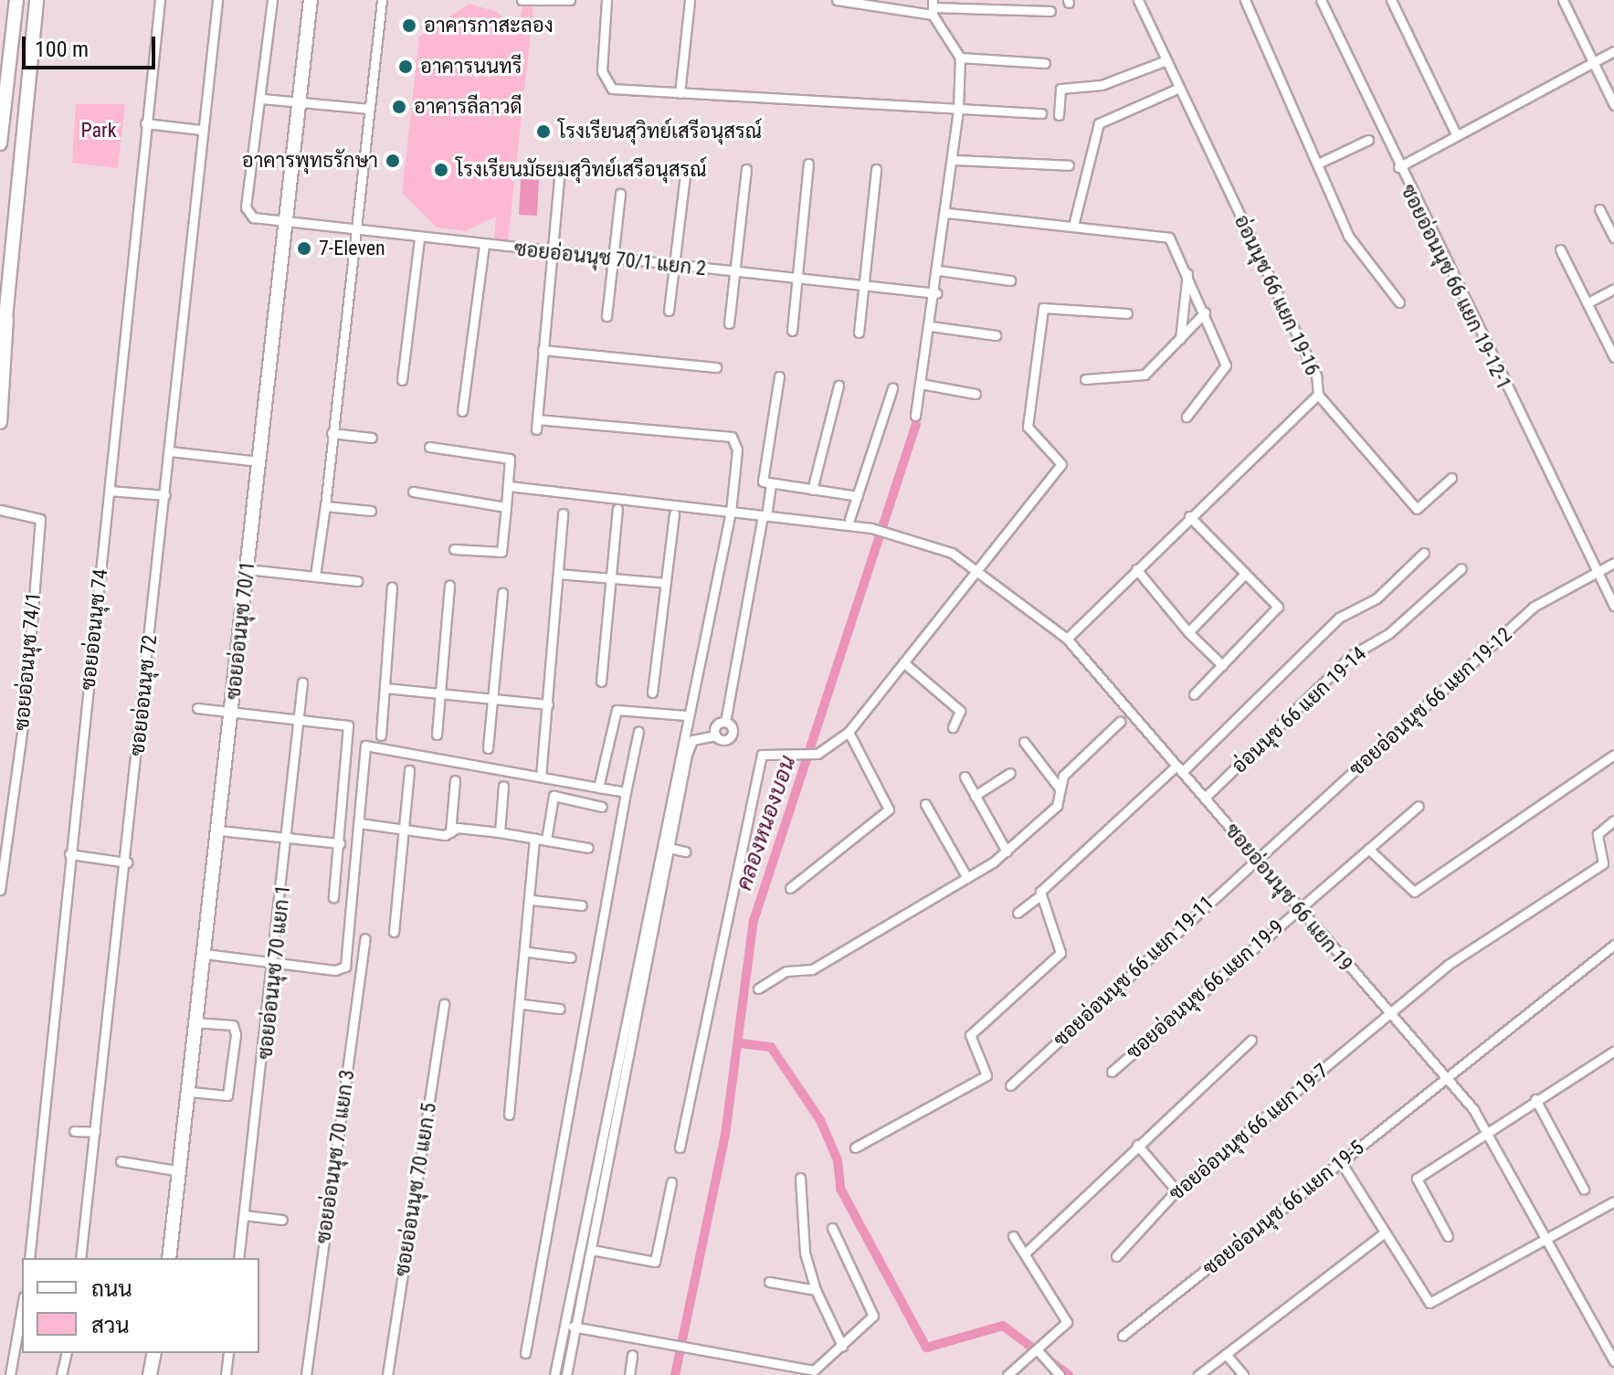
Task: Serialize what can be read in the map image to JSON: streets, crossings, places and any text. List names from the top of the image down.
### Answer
{
  "streets": {
    "street": [
      "ซอยอ่อนนุช 70/1 แยก 2",
      "ซอยอ่อนนุช 66 แยก 19-12-1",
      "อ่อนนุช 66 แยก 19-16",
      "ซอยอ่อนนุช 74",
      "ซอยอ่อนนุช 70/1",
      "ซอยอ่อนนุช 74/1",
      "ซอยอ่อนนุช 72",
      "ซอยอ่อนนุช 66 แยก 19-12",
      "อ่อนนุช 66 แยก 19-14",
      "ซอยอ่อนนุช 66 แยก 19",
      "ซอยอ่อนนุช 66 แยก 19-11",
      "ซอยอ่อนนุช 70 แยก 1",
      "ซอยอ่อนนุช 66 แยก 19-9",
      "ซอยอ่อนนุช 66 แยก 19-7",
      "ซอยอ่อนนุช 70 แยก 3",
      "ซอยอ่อนนุช 70 แยก 5",
      "ซอยอ่อนนุช 66 แยก 19-5"
    ]
  },
  "crossings": [
    ["ซอยอ่อนนุช 70/1 แยก 2", "ซอยอ่อนนุช 70/1"],
    ["ซอยอ่อนนุช 66 แยก 19-12-1", "ซอยอ่อนนุช 66 แยก 19-12"],
    ["อ่อนนุช 66 แยก 19-16", "ซอยอ่อนนุช 66 แยก 19"],
    ["ซอยอ่อนนุช 66 แยก 19-12", "ซอยอ่อนนุช 66 แยก 19"],
    ["ซอยอ่อนนุช 66 แยก 19-12", "ซอยอ่อนนุช 66 แยก 19-11"],
    ["อ่อนนุช 66 แยก 19-14", "ซอยอ่อนนุช 66 แยก 19"],
    ["ซอยอ่อนนุช 66 แยก 19", "ซอยอ่อนนุช 66 แยก 19-11"],
    ["ซอยอ่อนนุช 66 แยก 19", "ซอยอ่อนนุช 66 แยก 19-9"],
    ["ซอยอ่อนนุช 66 แยก 19", "ซอยอ่อนนุช 66 แยก 19-7"],
    ["ซอยอ่อนนุช 66 แยก 19", "ซอยอ่อนนุช 66 แยก 19-5"]
  ],
  "water": ["คลองหนองบอน"],
  "parks": ["Park"],
  "places": [
    "อาคารกาสะลอง",
    "อาคารนนทรี",
    "อาคารลีลาวดี",
    "โรงเรียนสุวิทย์เสรีอนุสรณ์",
    "อาคารพุทธรักษา",
    "โรงเรียนมัธยมสุวิทย์เสรีอนุสรณ์",
    "7-Eleven"
  ],
  "legend": ["ถนน", "สวน"],
  "scale_bar": "100 m"
}
